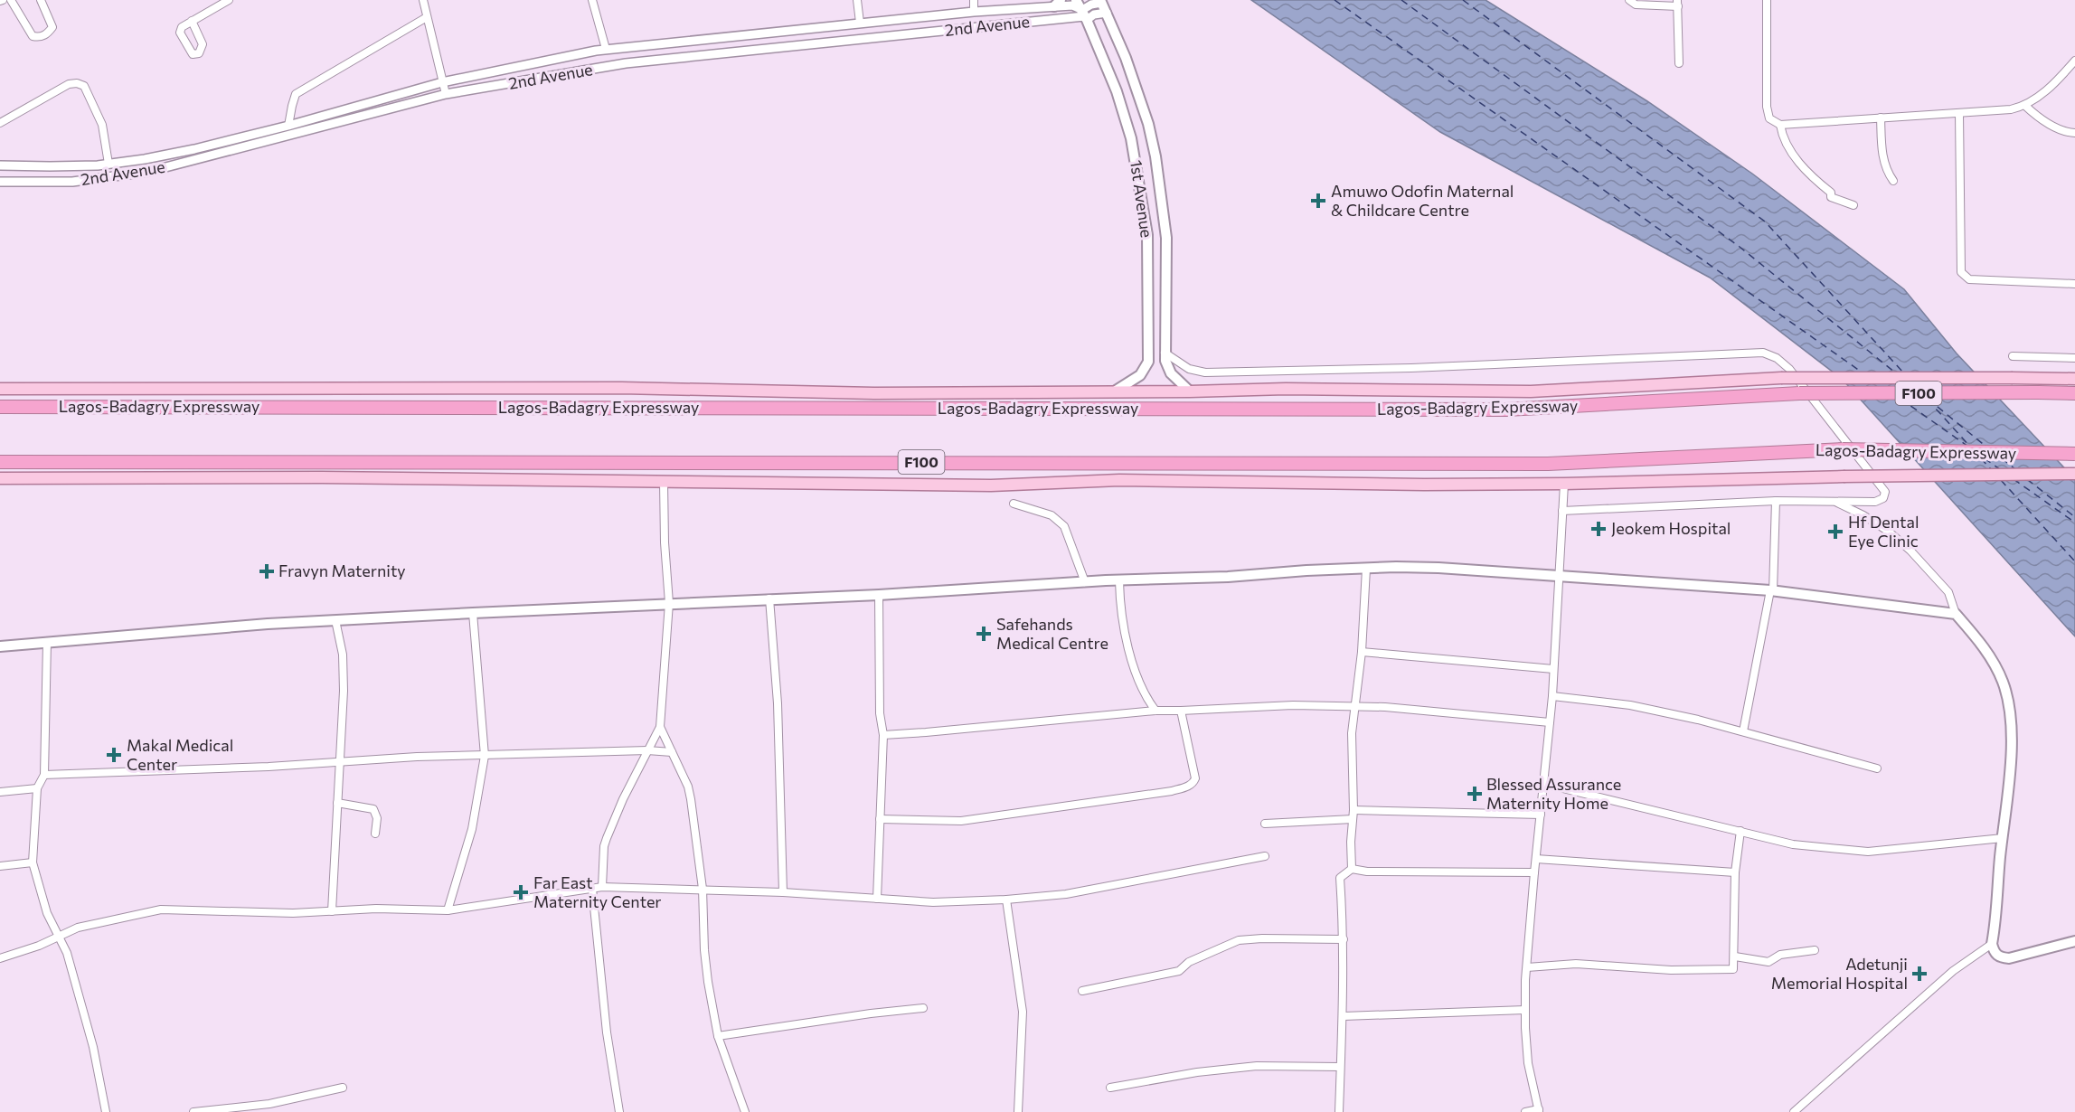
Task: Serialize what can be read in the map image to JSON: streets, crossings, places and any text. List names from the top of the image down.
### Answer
{
  "streets": {
    "highway": ["F100", "Lagos-Badagry Expressway"],
    "main road": ["1st Avenue"],
    "street": ["2nd Avenue"]
  },
  "crossings": [
    ["2nd Avenue", "1st Avenue"],
    ["1st Avenue", "Lagos-Badagry Expressway"]
  ],
  "places": {
    "health": [
      "Amuwo Odofin Maternal & Childcare Centre",
      "Jeokem Hospital",
      "Hf Dental Eye Clinic",
      "Fravyn Maternity",
      "Safehands Medical Centre",
      "Makal Medical Center",
      "Blessed Assurance Maternity Home",
      "Far East Maternity Center",
      "Adetunji Memorial Hospital"
    ]
  }
}
